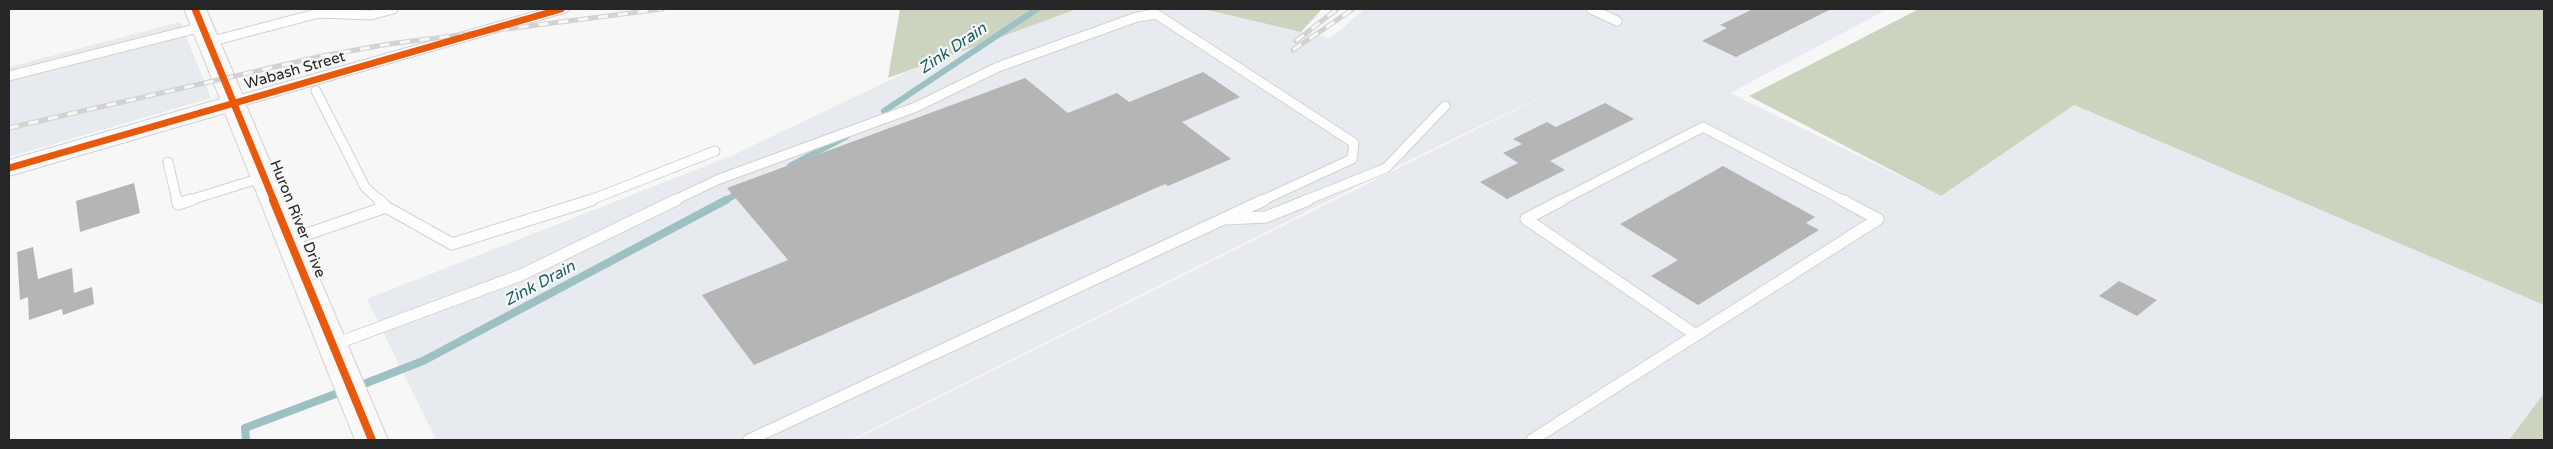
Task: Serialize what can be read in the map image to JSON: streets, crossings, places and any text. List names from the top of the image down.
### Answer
{
  "streets": {
    "street": ["Wabash Street", "Huron River Drive"]
  },
  "crossings": [
    ["Wabash Street", "Huron River Drive"]
  ],
  "water": ["Zink Drain"]
}
